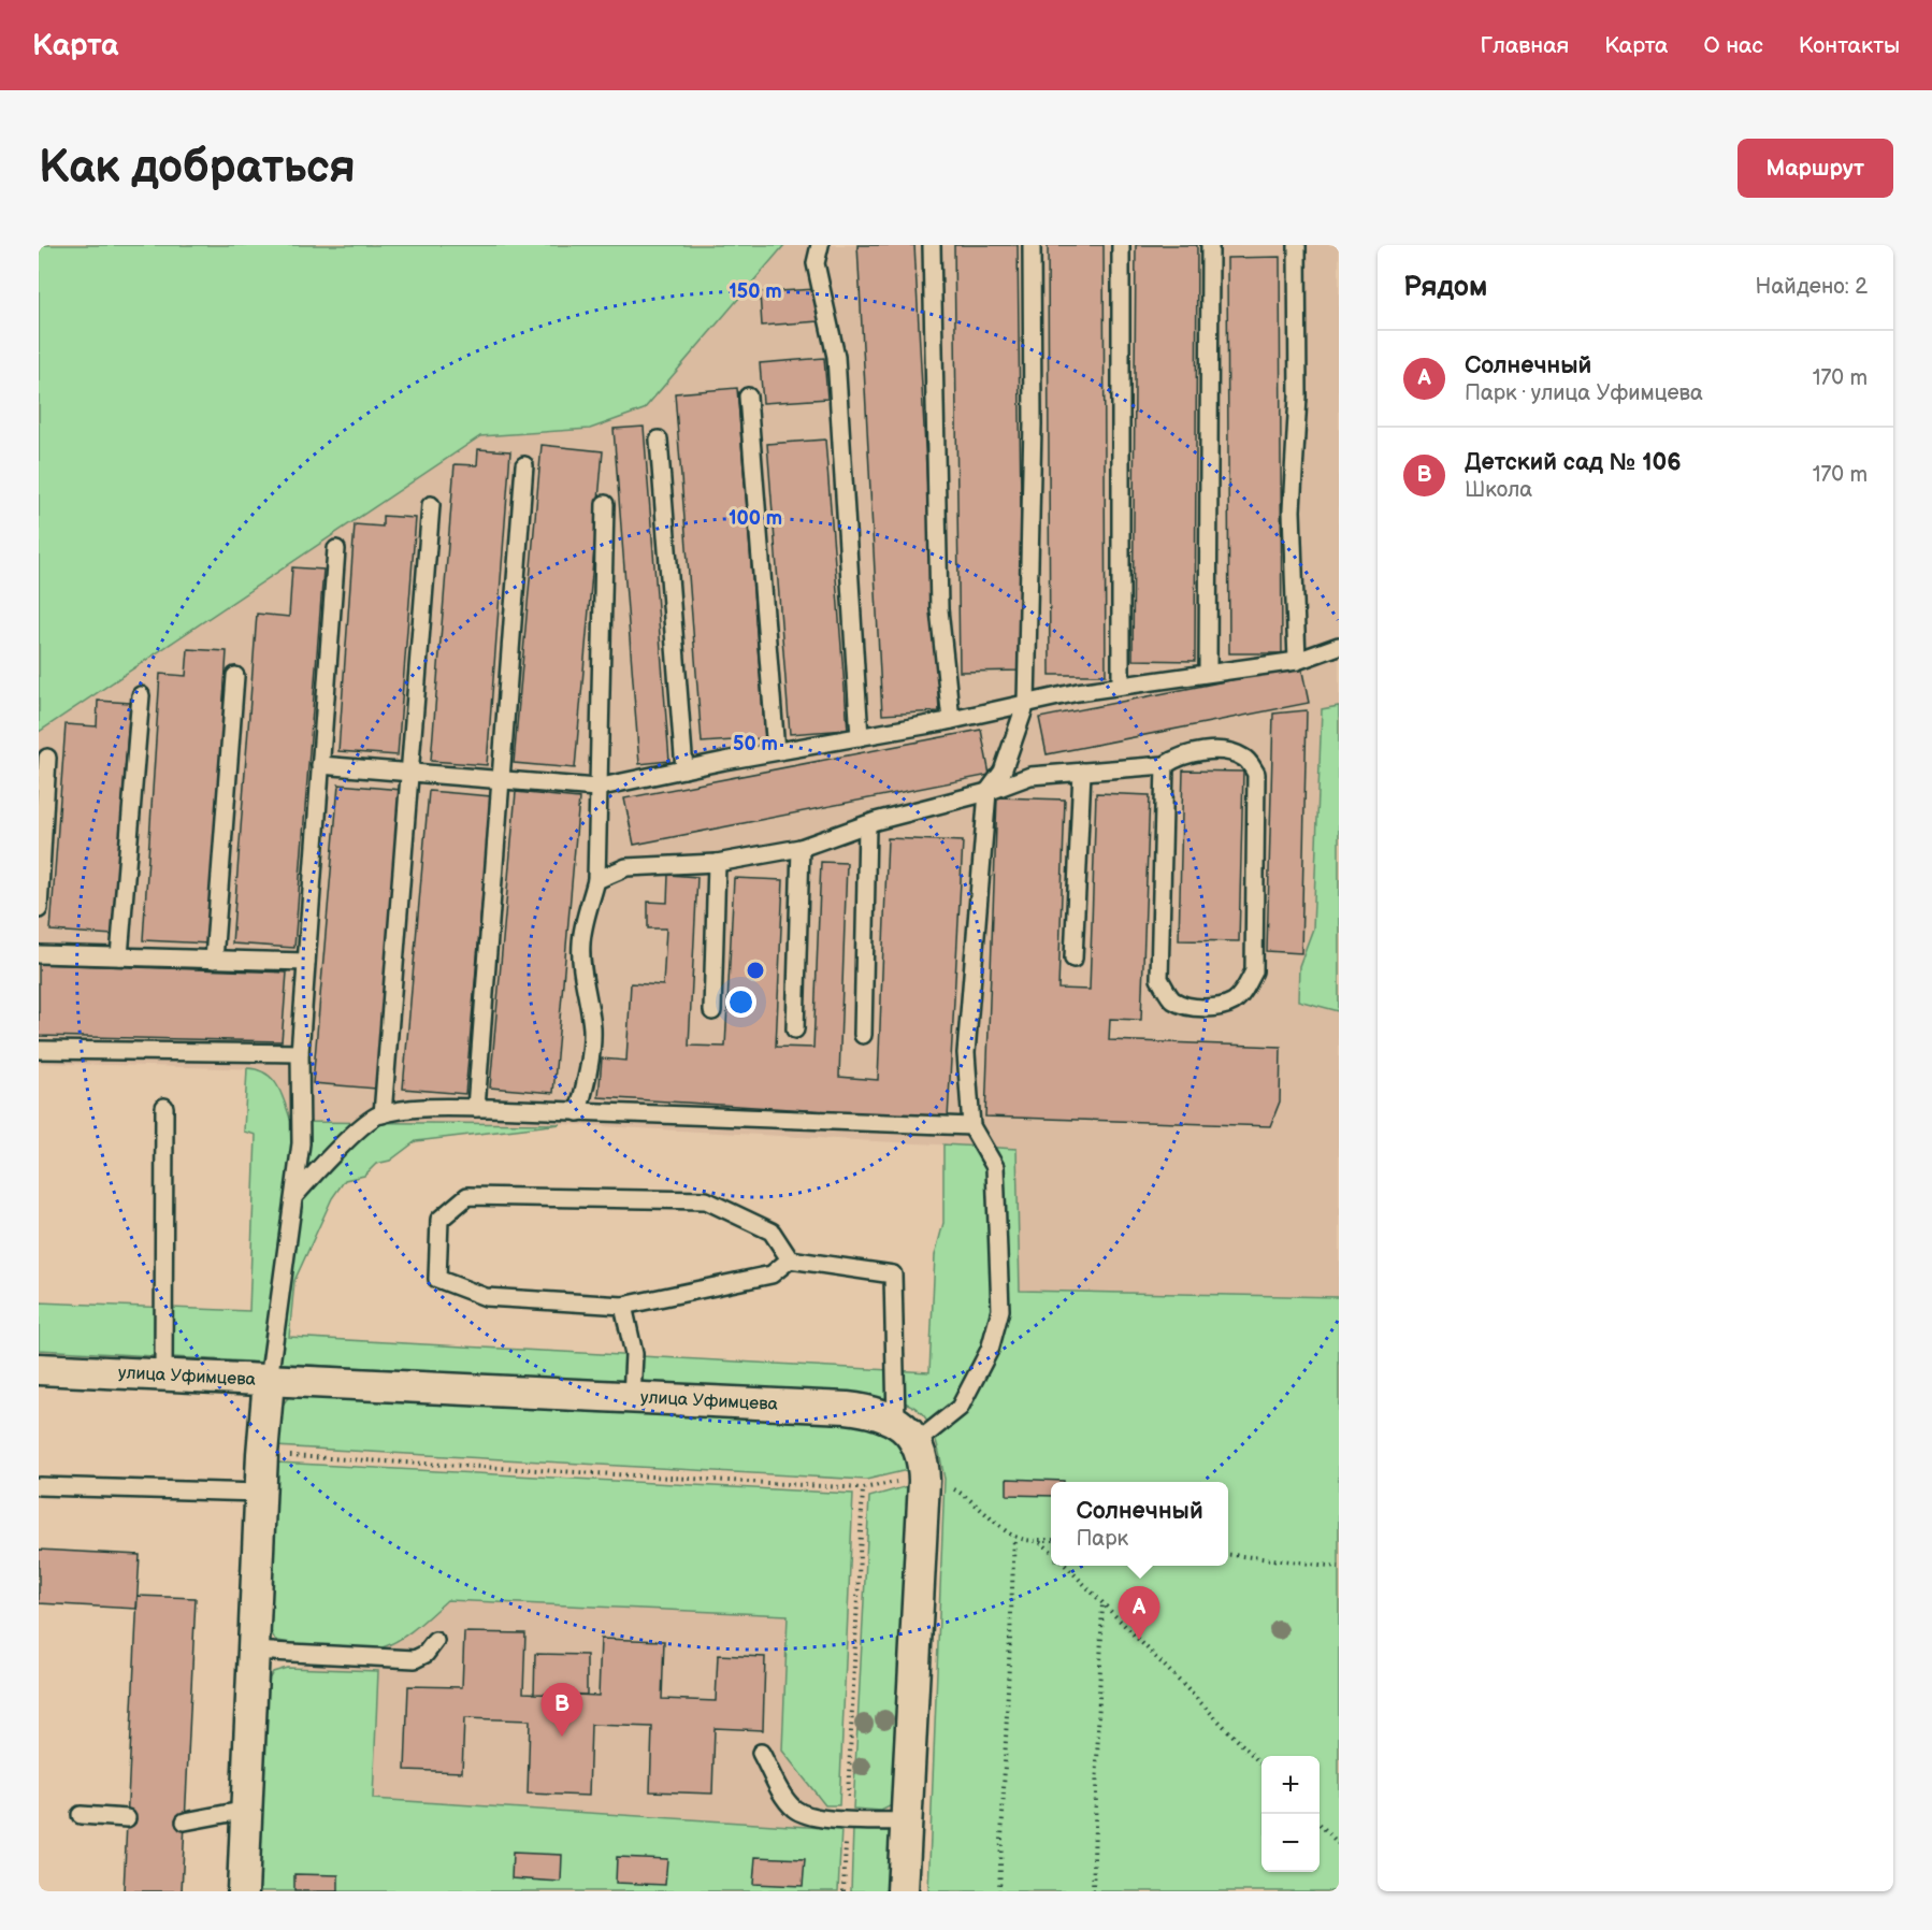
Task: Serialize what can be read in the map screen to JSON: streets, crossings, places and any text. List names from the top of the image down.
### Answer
{
  "streets": {
    "street": ["улица Уфимцева"]
  },
  "page": {
    "header": "Карта",
    "nav": [
      "Главная",
      "Карта",
      "О нас",
      "Контакты"
    ],
    "buttons": "Маршрут",
    "title": "Как добраться",
    "heading": ["Рядом", "Найдено: 2"],
    "list": [
      {
        "mark": "A",
        "name": "Солнечный",
        "note": "Парк · улица Уфимцева",
        "value": "170 m"
      },
      {
        "mark": "B",
        "name": "Детский сад № 106",
        "note": "Школа",
        "value": "170 m"
      }
    ],
    "popup": ["Солнечный", "Парк"],
    "pins": ["A", "B"],
    "map_buttons": ["+", "−"]
  },
  "rings": ["150 m", "100 m", "50 m"]
}
